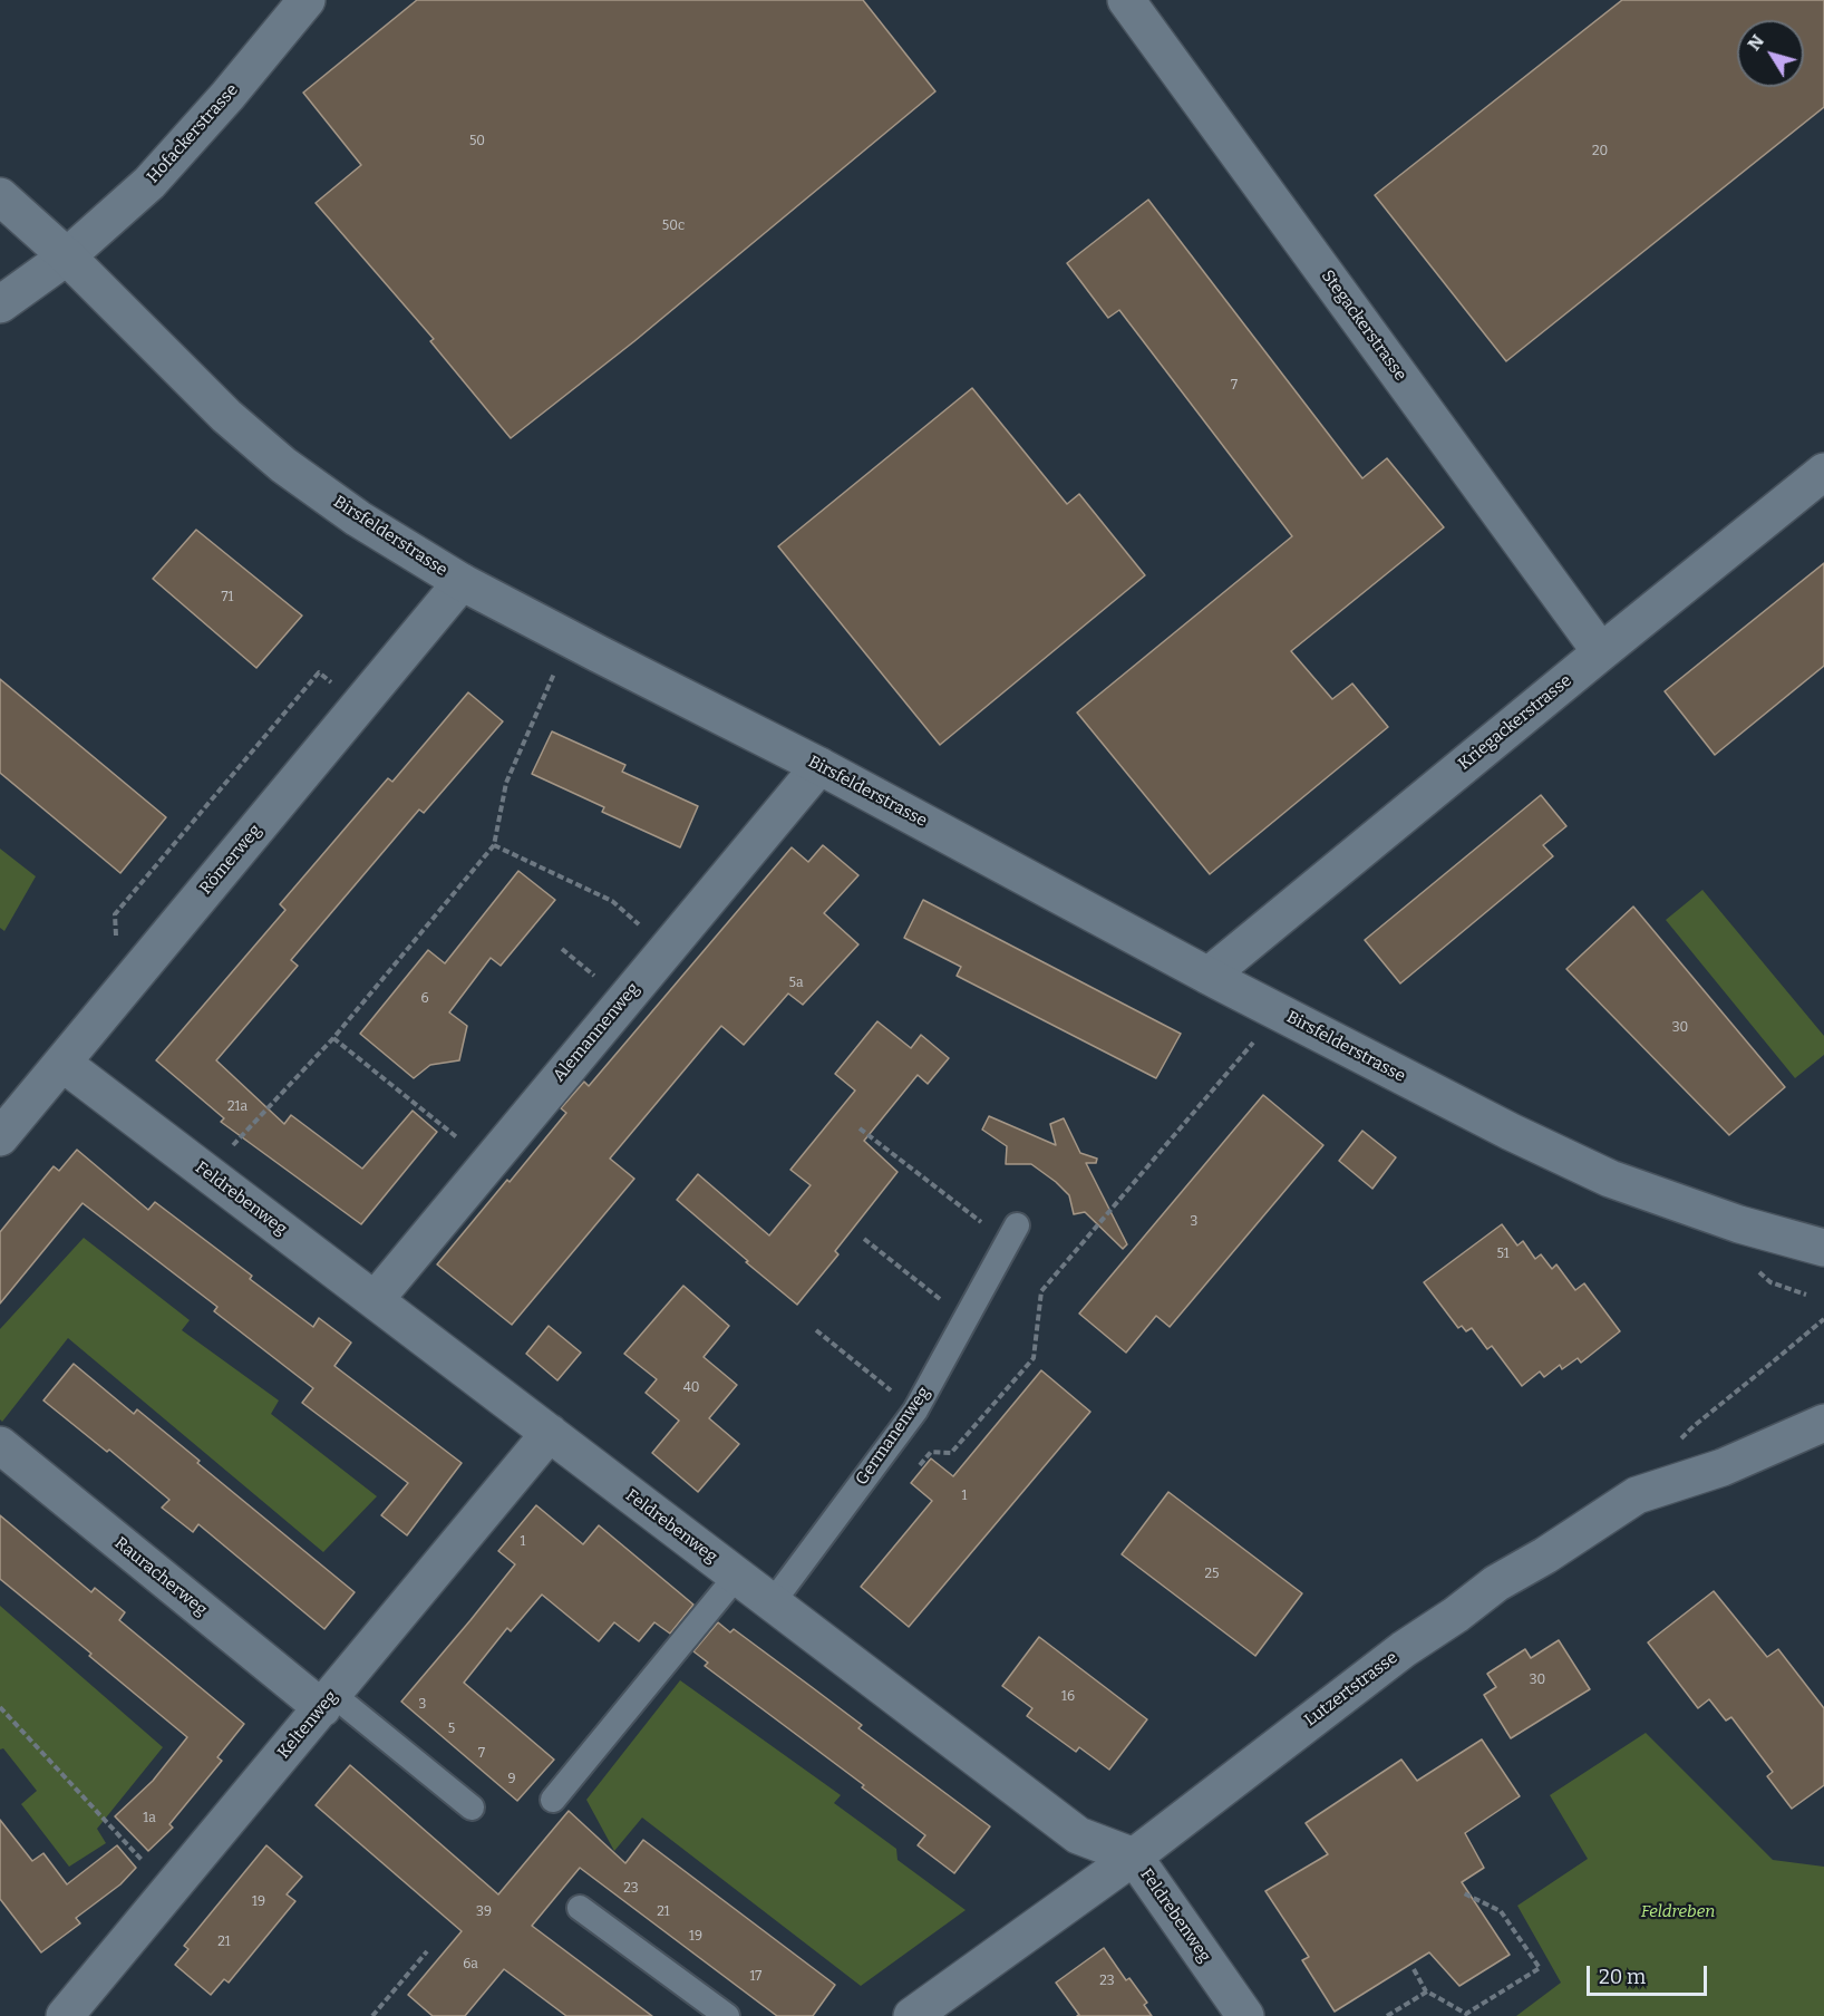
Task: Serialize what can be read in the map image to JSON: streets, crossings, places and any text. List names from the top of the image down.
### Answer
{
  "streets": {
    "street": [
      "Hofackerstrasse",
      "Stegackerstrasse",
      "Birsfelderstrasse",
      "Kriegackerstrasse",
      "Römerweg",
      "Alemannenweg",
      "Feldrebenweg",
      "Rauracherweg",
      "Lutzertstrasse",
      "Keltenweg"
    ],
    "lane": ["Germanenweg"]
  },
  "crossings": [
    ["Hofackerstrasse", "Birsfelderstrasse"],
    ["Stegackerstrasse", "Kriegackerstrasse"],
    ["Birsfelderstrasse", "Kriegackerstrasse"],
    ["Birsfelderstrasse", "Römerweg"],
    ["Birsfelderstrasse", "Alemannenweg"],
    ["Römerweg", "Feldrebenweg"],
    ["Alemannenweg", "Feldrebenweg"],
    ["Feldrebenweg", "Germanenweg"],
    ["Feldrebenweg", "Lutzertstrasse"],
    ["Feldrebenweg", "Keltenweg"],
    ["Rauracherweg", "Keltenweg"]
  ],
  "parks": ["Feldreben"],
  "house_numbers": [
    "50",
    "20",
    "50c",
    "7",
    "71",
    "5a",
    "6",
    "30",
    "21a",
    "3",
    "51",
    "40",
    "1",
    "1",
    "25",
    "30",
    "16",
    "3",
    "5",
    "7",
    "9",
    "1a",
    "23",
    "19",
    "39",
    "21",
    "19",
    "21",
    "6a",
    "17",
    "23"
  ],
  "scale_bar": "20 m",
  "north": "top left"
}
